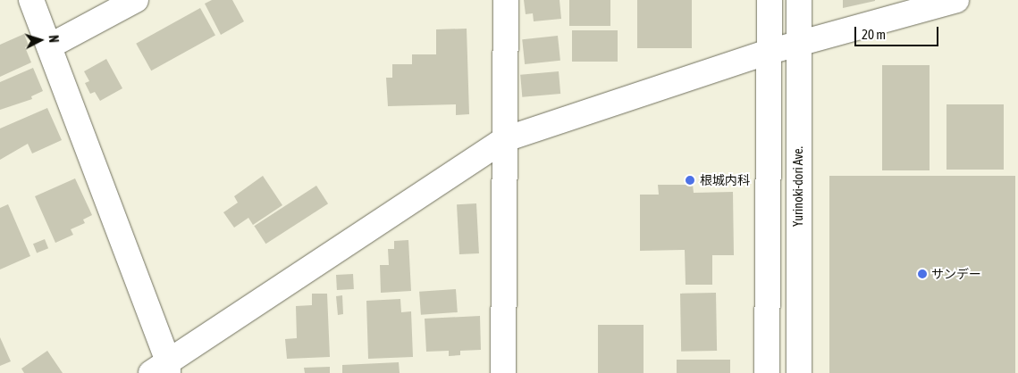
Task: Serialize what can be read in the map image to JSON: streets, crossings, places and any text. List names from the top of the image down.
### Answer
{
  "streets": {
    "street": ["Yurinoki-dori Ave."]
  },
  "places": ["根城内科", "サンデー"],
  "scale_bar": "20 m",
  "north": "right"
}
